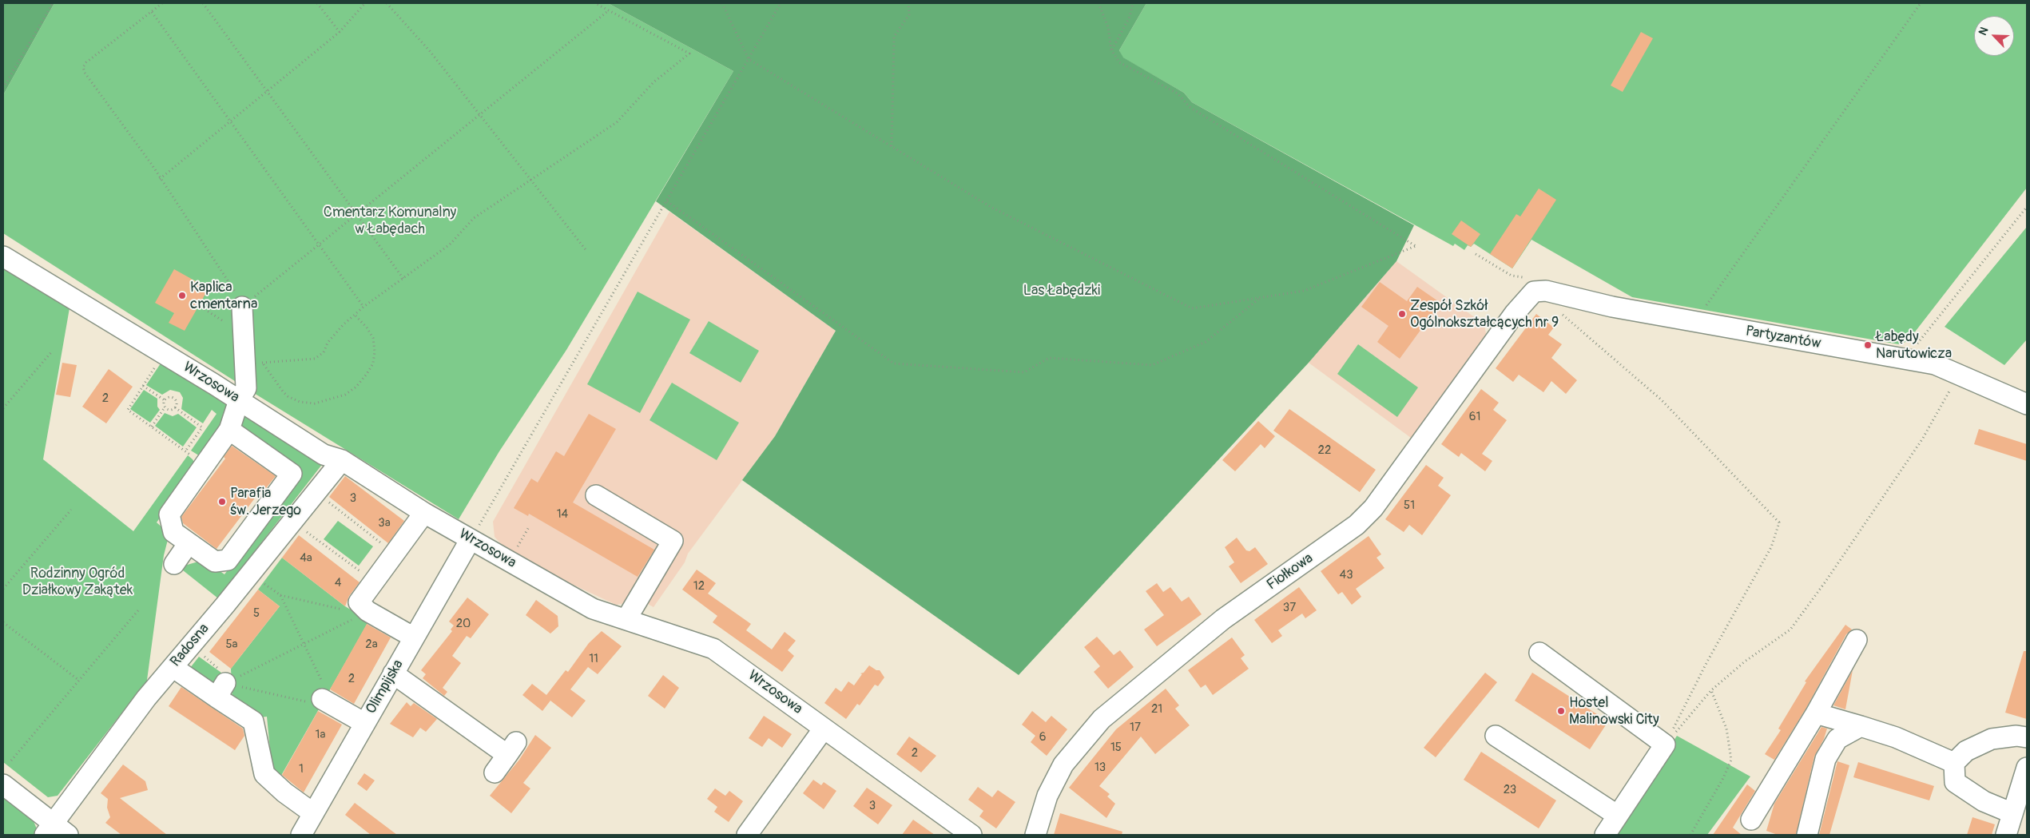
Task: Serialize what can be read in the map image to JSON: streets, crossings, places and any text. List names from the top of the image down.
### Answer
{
  "streets": {
    "street": [
      "Partyzantów",
      "Wrzosowa",
      "Fiołkowa",
      "Radosna",
      "Olimpijska"
    ]
  },
  "crossings": [
    ["Partyzantów", "Fiołkowa"],
    ["Wrzosowa", "Radosna"],
    ["Wrzosowa", "Olimpijska"]
  ],
  "parks": ["Cmentarz Komunalny w Łabędach", "Las Łabędzki", "Rodzinny Ogród Działkowy Zakątek"],
  "places": [
    "Kaplica cmentarna",
    "Zespół Szkół Ogólnokształcących nr 9",
    "Łabędy Narutowicza",
    "Parafia św. Jerzego",
    "Hostel Malinowski City"
  ],
  "house_numbers": [
    "2",
    "61",
    "22",
    "3",
    "51",
    "14",
    "3a",
    "4a",
    "43",
    "4",
    "12",
    "37",
    "5",
    "20",
    "5a",
    "2a",
    "11",
    "2",
    "21",
    "17",
    "1a",
    "6",
    "15",
    "2",
    "13",
    "1",
    "23",
    "3"
  ],
  "north": "top left"
}
